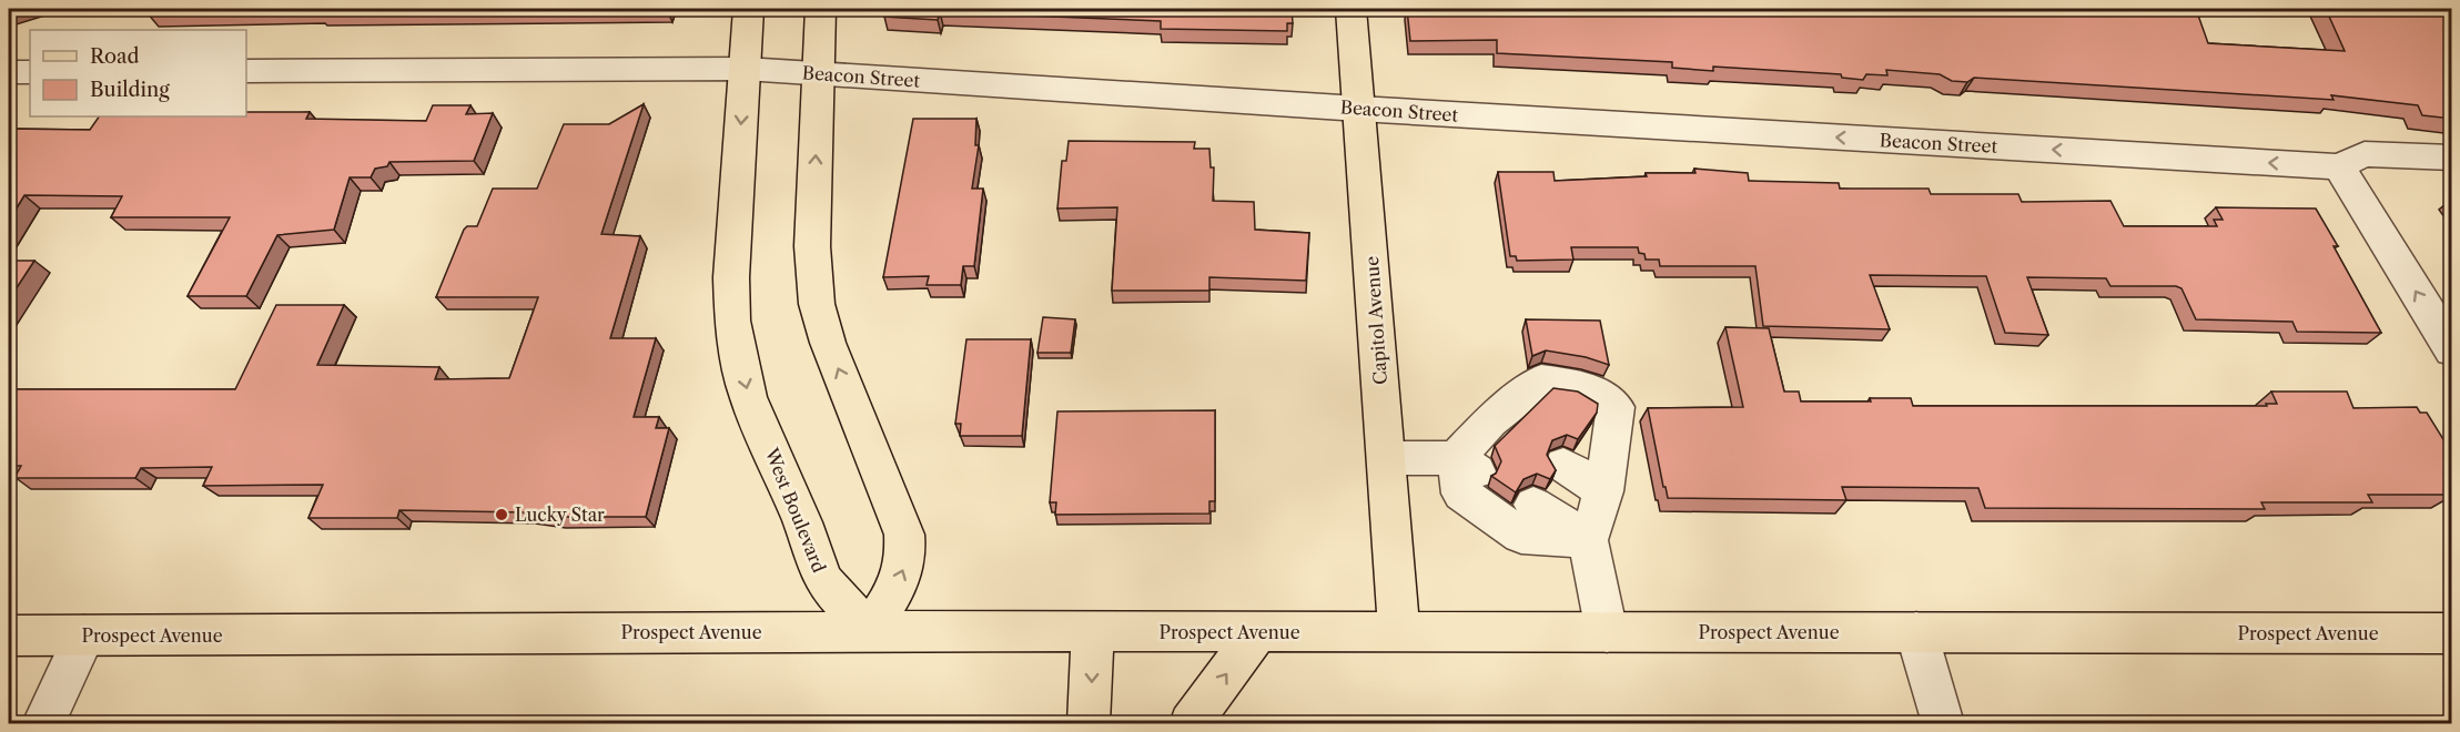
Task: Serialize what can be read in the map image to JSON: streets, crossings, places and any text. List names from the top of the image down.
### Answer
{
  "streets": {
    "main road": ["Capitol Avenue", "West Boulevard", "Prospect Avenue"],
    "street": ["Beacon Street"]
  },
  "crossings": [
    ["Beacon Street", "Capitol Avenue"],
    ["Beacon Street", "West Boulevard"],
    ["Capitol Avenue", "Prospect Avenue"],
    ["West Boulevard", "Prospect Avenue"]
  ],
  "one_way": ["Beacon Street"],
  "places": ["Lucky Star"],
  "legend": ["Road", "Building"]
}
